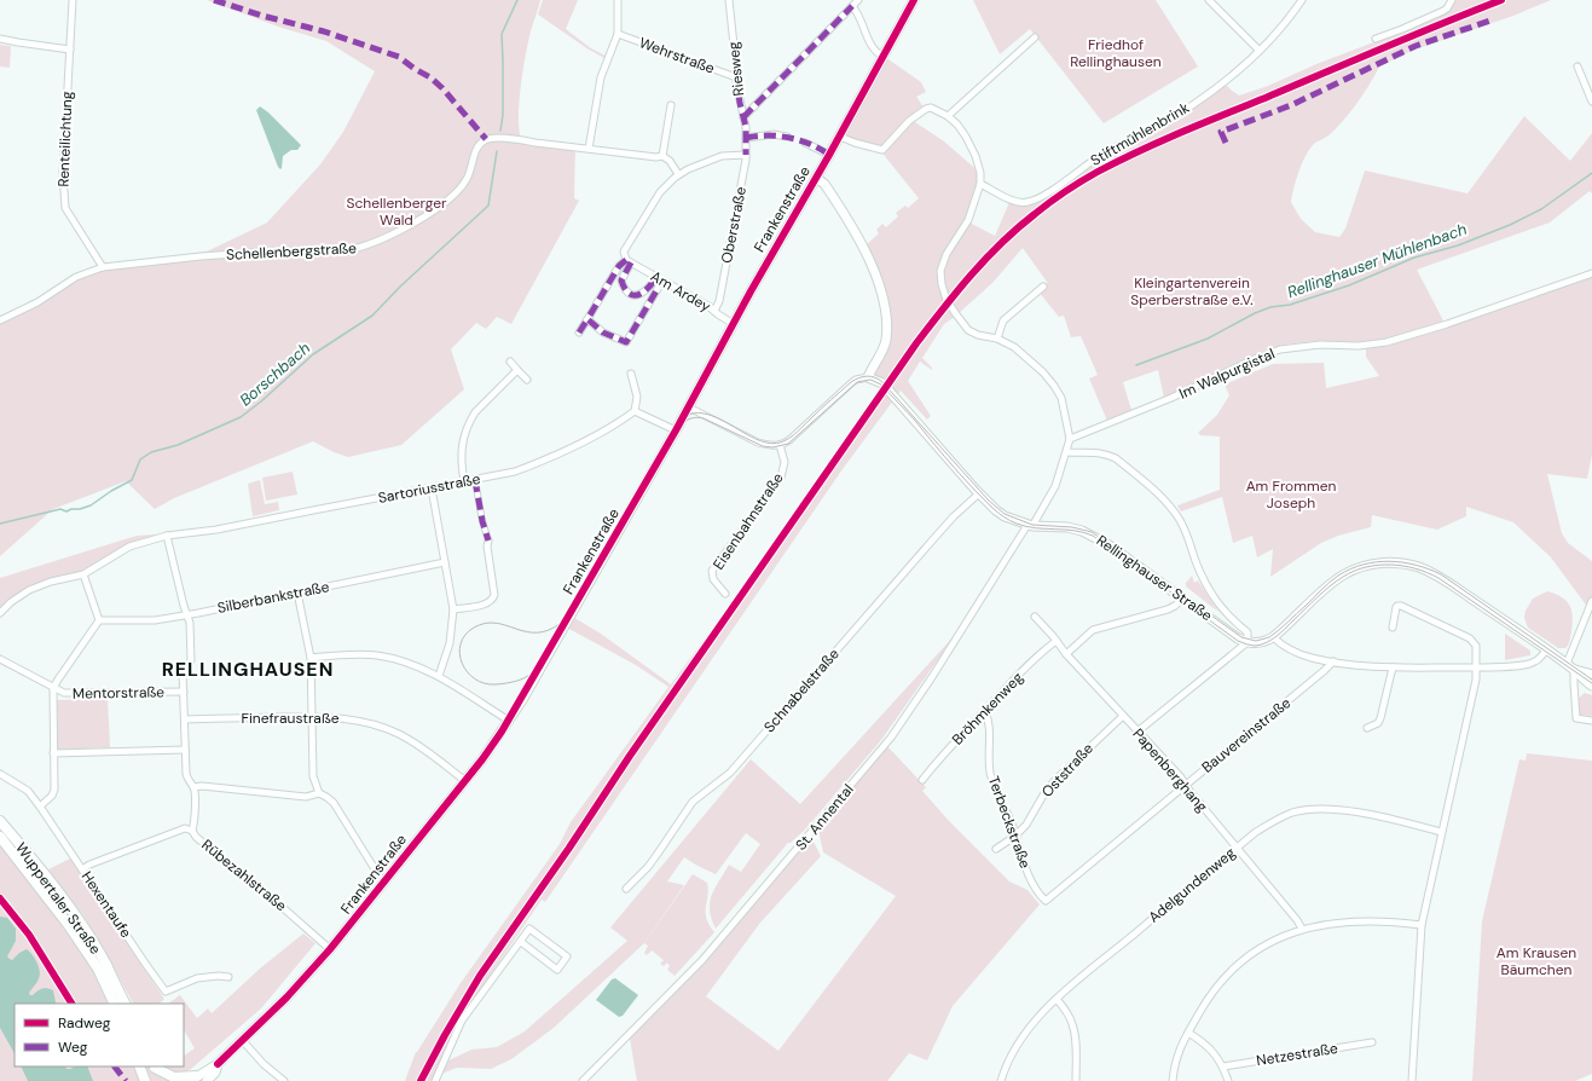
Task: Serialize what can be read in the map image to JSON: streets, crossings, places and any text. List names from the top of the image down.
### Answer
{
  "streets": {
    "main road": ["Frankenstraße", "Rellinghauser Straße", "Wuppertaler Straße"],
    "street": [
      "Wehrstraße",
      "Riesweg",
      "Stiftmühlenbrink",
      "Renteilichtung",
      "Oberstraße",
      "Schellenbergstraße",
      "Am Ardey",
      "Im Walpurgistal",
      "Sartoriusstraße",
      "Eisenbahnstraße",
      "Silberbankstraße",
      "Schnabelstraße",
      "Mentorstraße",
      "Bröhmkenweg",
      "Finefraustraße",
      "Bauvereinstraße",
      "Oststraße",
      "Papenberghang",
      "St. Annental",
      "Terbeckstraße",
      "Rübezahlstraße",
      "Adelgundenweg",
      "Hexentaufe",
      "Netzestraße"
    ]
  },
  "crossings": [
    ["Wehrstraße", "Riesweg"],
    ["Riesweg", "Oberstraße"],
    ["Renteilichtung", "Schellenbergstraße"],
    ["Frankenstraße", "Am Ardey"],
    ["Frankenstraße", "Finefraustraße"],
    ["Frankenstraße", "Rübezahlstraße"],
    ["Oberstraße", "Am Ardey"],
    ["Sartoriusstraße", "Rübezahlstraße"],
    ["Rellinghauser Straße", "Schnabelstraße"],
    ["Rellinghauser Straße", "St. Annental"],
    ["Silberbankstraße", "Rübezahlstraße"],
    ["Mentorstraße", "Rübezahlstraße"],
    ["Bröhmkenweg", "Papenberghang"],
    ["Bröhmkenweg", "Terbeckstraße"],
    ["Finefraustraße", "Rübezahlstraße"],
    ["Bauvereinstraße", "Papenberghang"],
    ["Bauvereinstraße", "Terbeckstraße"],
    ["Oststraße", "Papenberghang"],
    ["Oststraße", "Terbeckstraße"],
    ["Papenberghang", "Adelgundenweg"]
  ],
  "districts": ["RELLINGHAUSEN"],
  "water": ["Rellinghauser Mühlenbach", "Borschbach"],
  "parks": [
    "Friedhof Rellinghausen",
    "Schellenberger Wald",
    "Kleingartenverein Sperberstraße e.V.",
    "Am Frommen Joseph",
    "Am Krausen Bäumchen"
  ],
  "legend": ["Radweg", "Weg"]
}
